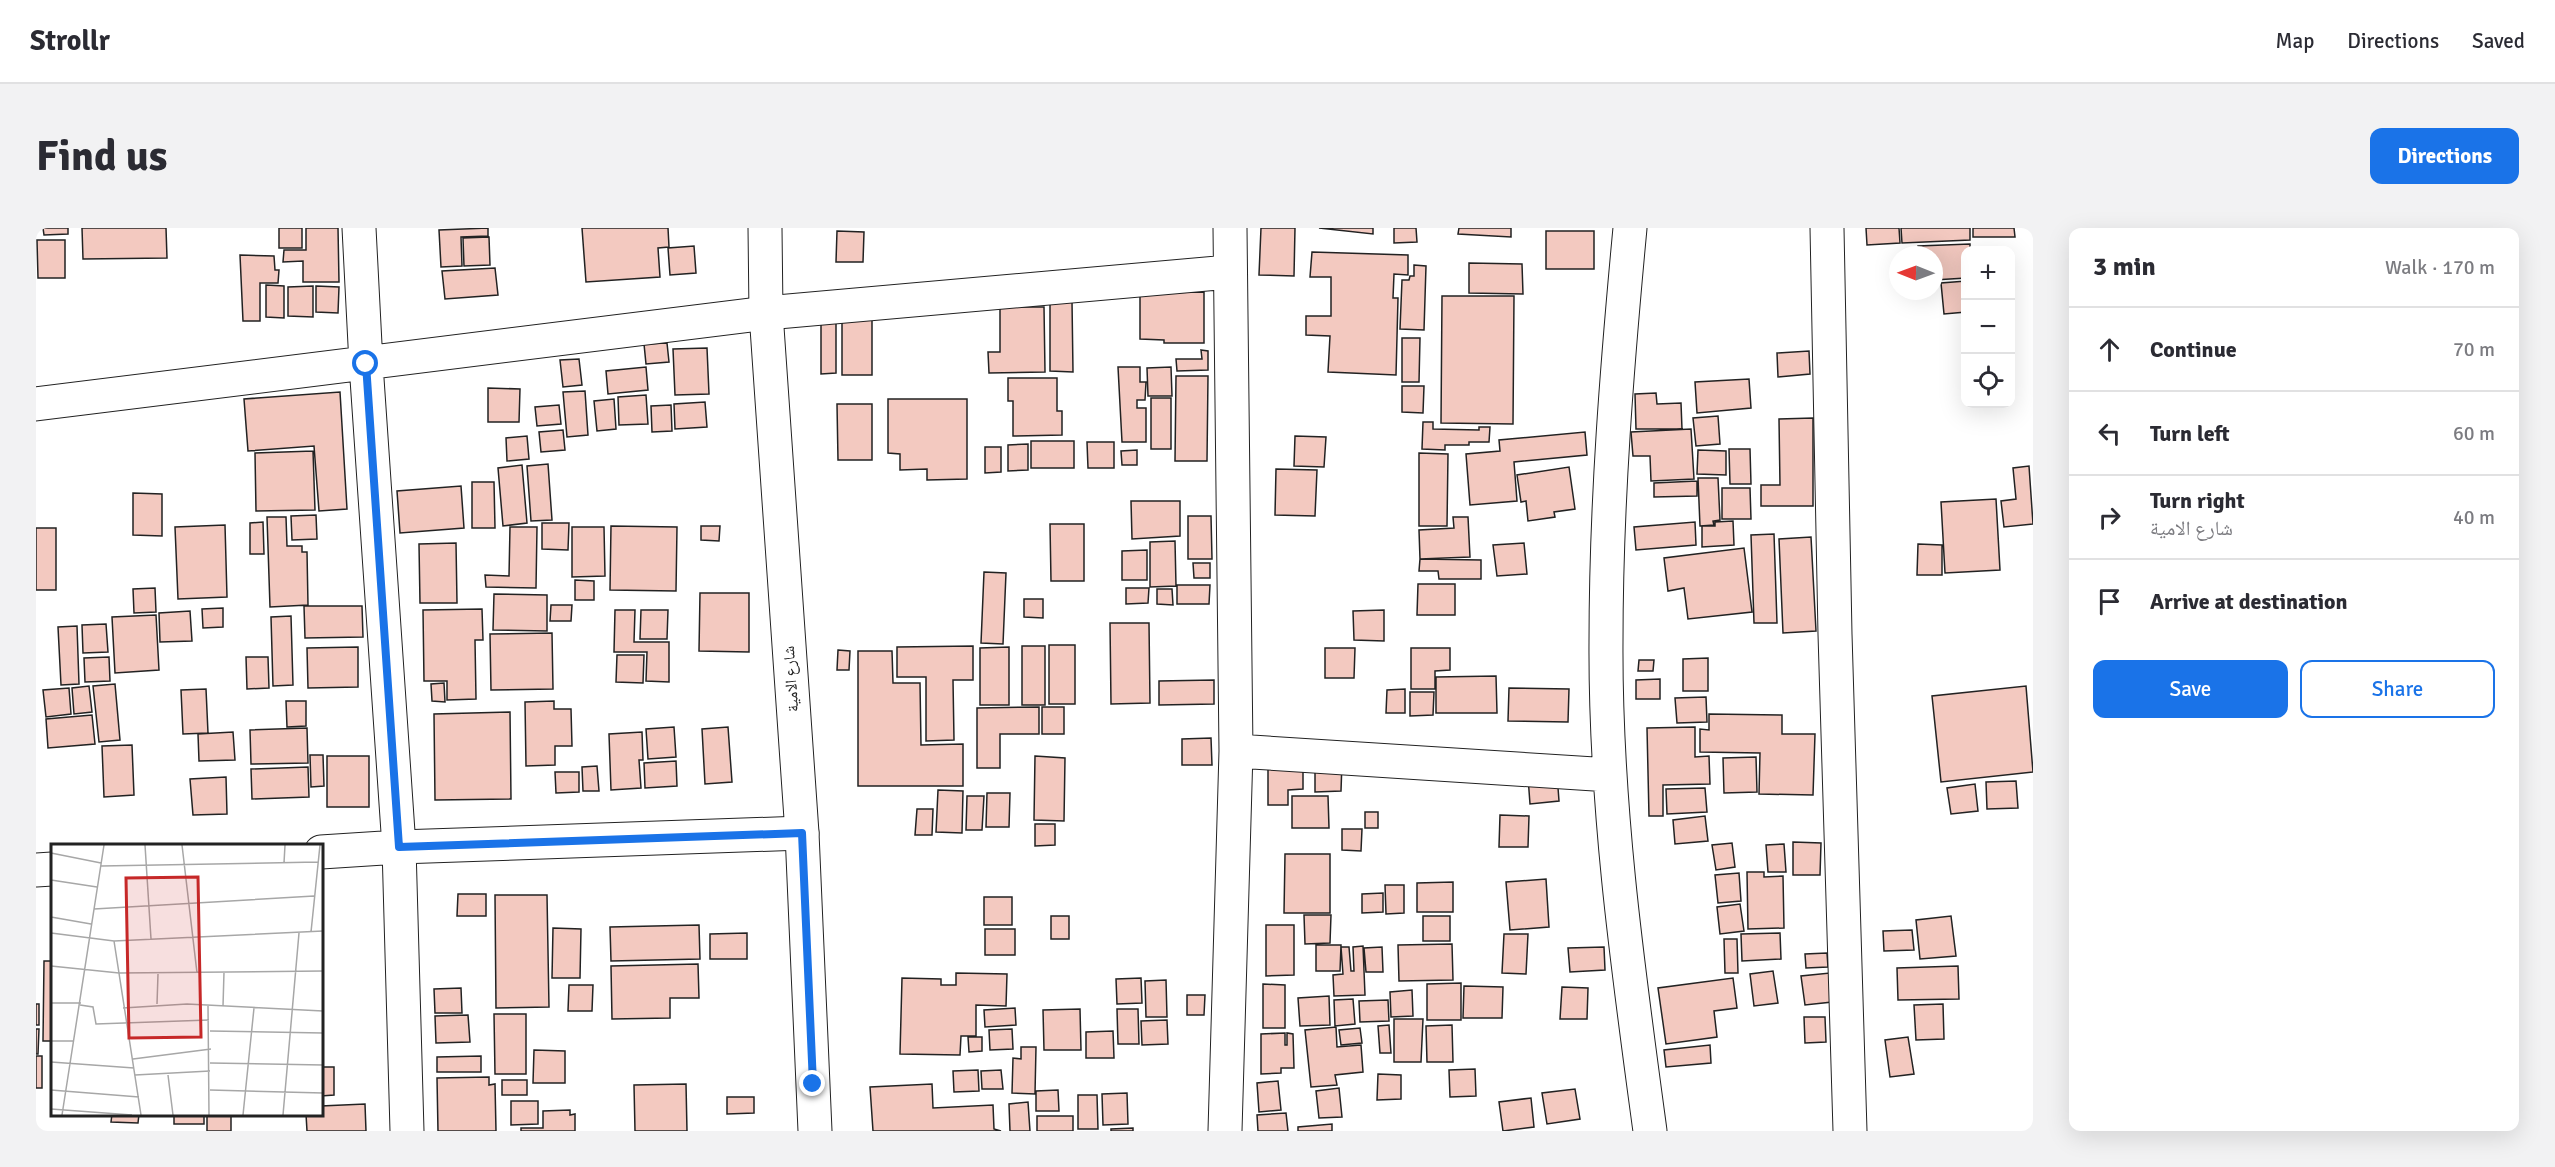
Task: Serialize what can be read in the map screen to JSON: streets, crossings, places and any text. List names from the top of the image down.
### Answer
{
  "streets": {
    "street": ["شارع الامية"]
  },
  "north": "left",
  "page": {
    "header": "Strollr",
    "nav": ["Map", "Directions", "Saved"],
    "buttons": [
      "Directions",
      ["Save", "Share"]
    ],
    "title": "Find us",
    "heading": ["3 min", "Walk · 170 m"],
    "map_buttons": ["+", "−"],
    "list": [
      ["Continue", "70 m"],
      ["Turn left", "60 m"],
      ["Turn right", "شارع الامية", "40 m"],
      "Arrive at destination"
    ]
  }
}
